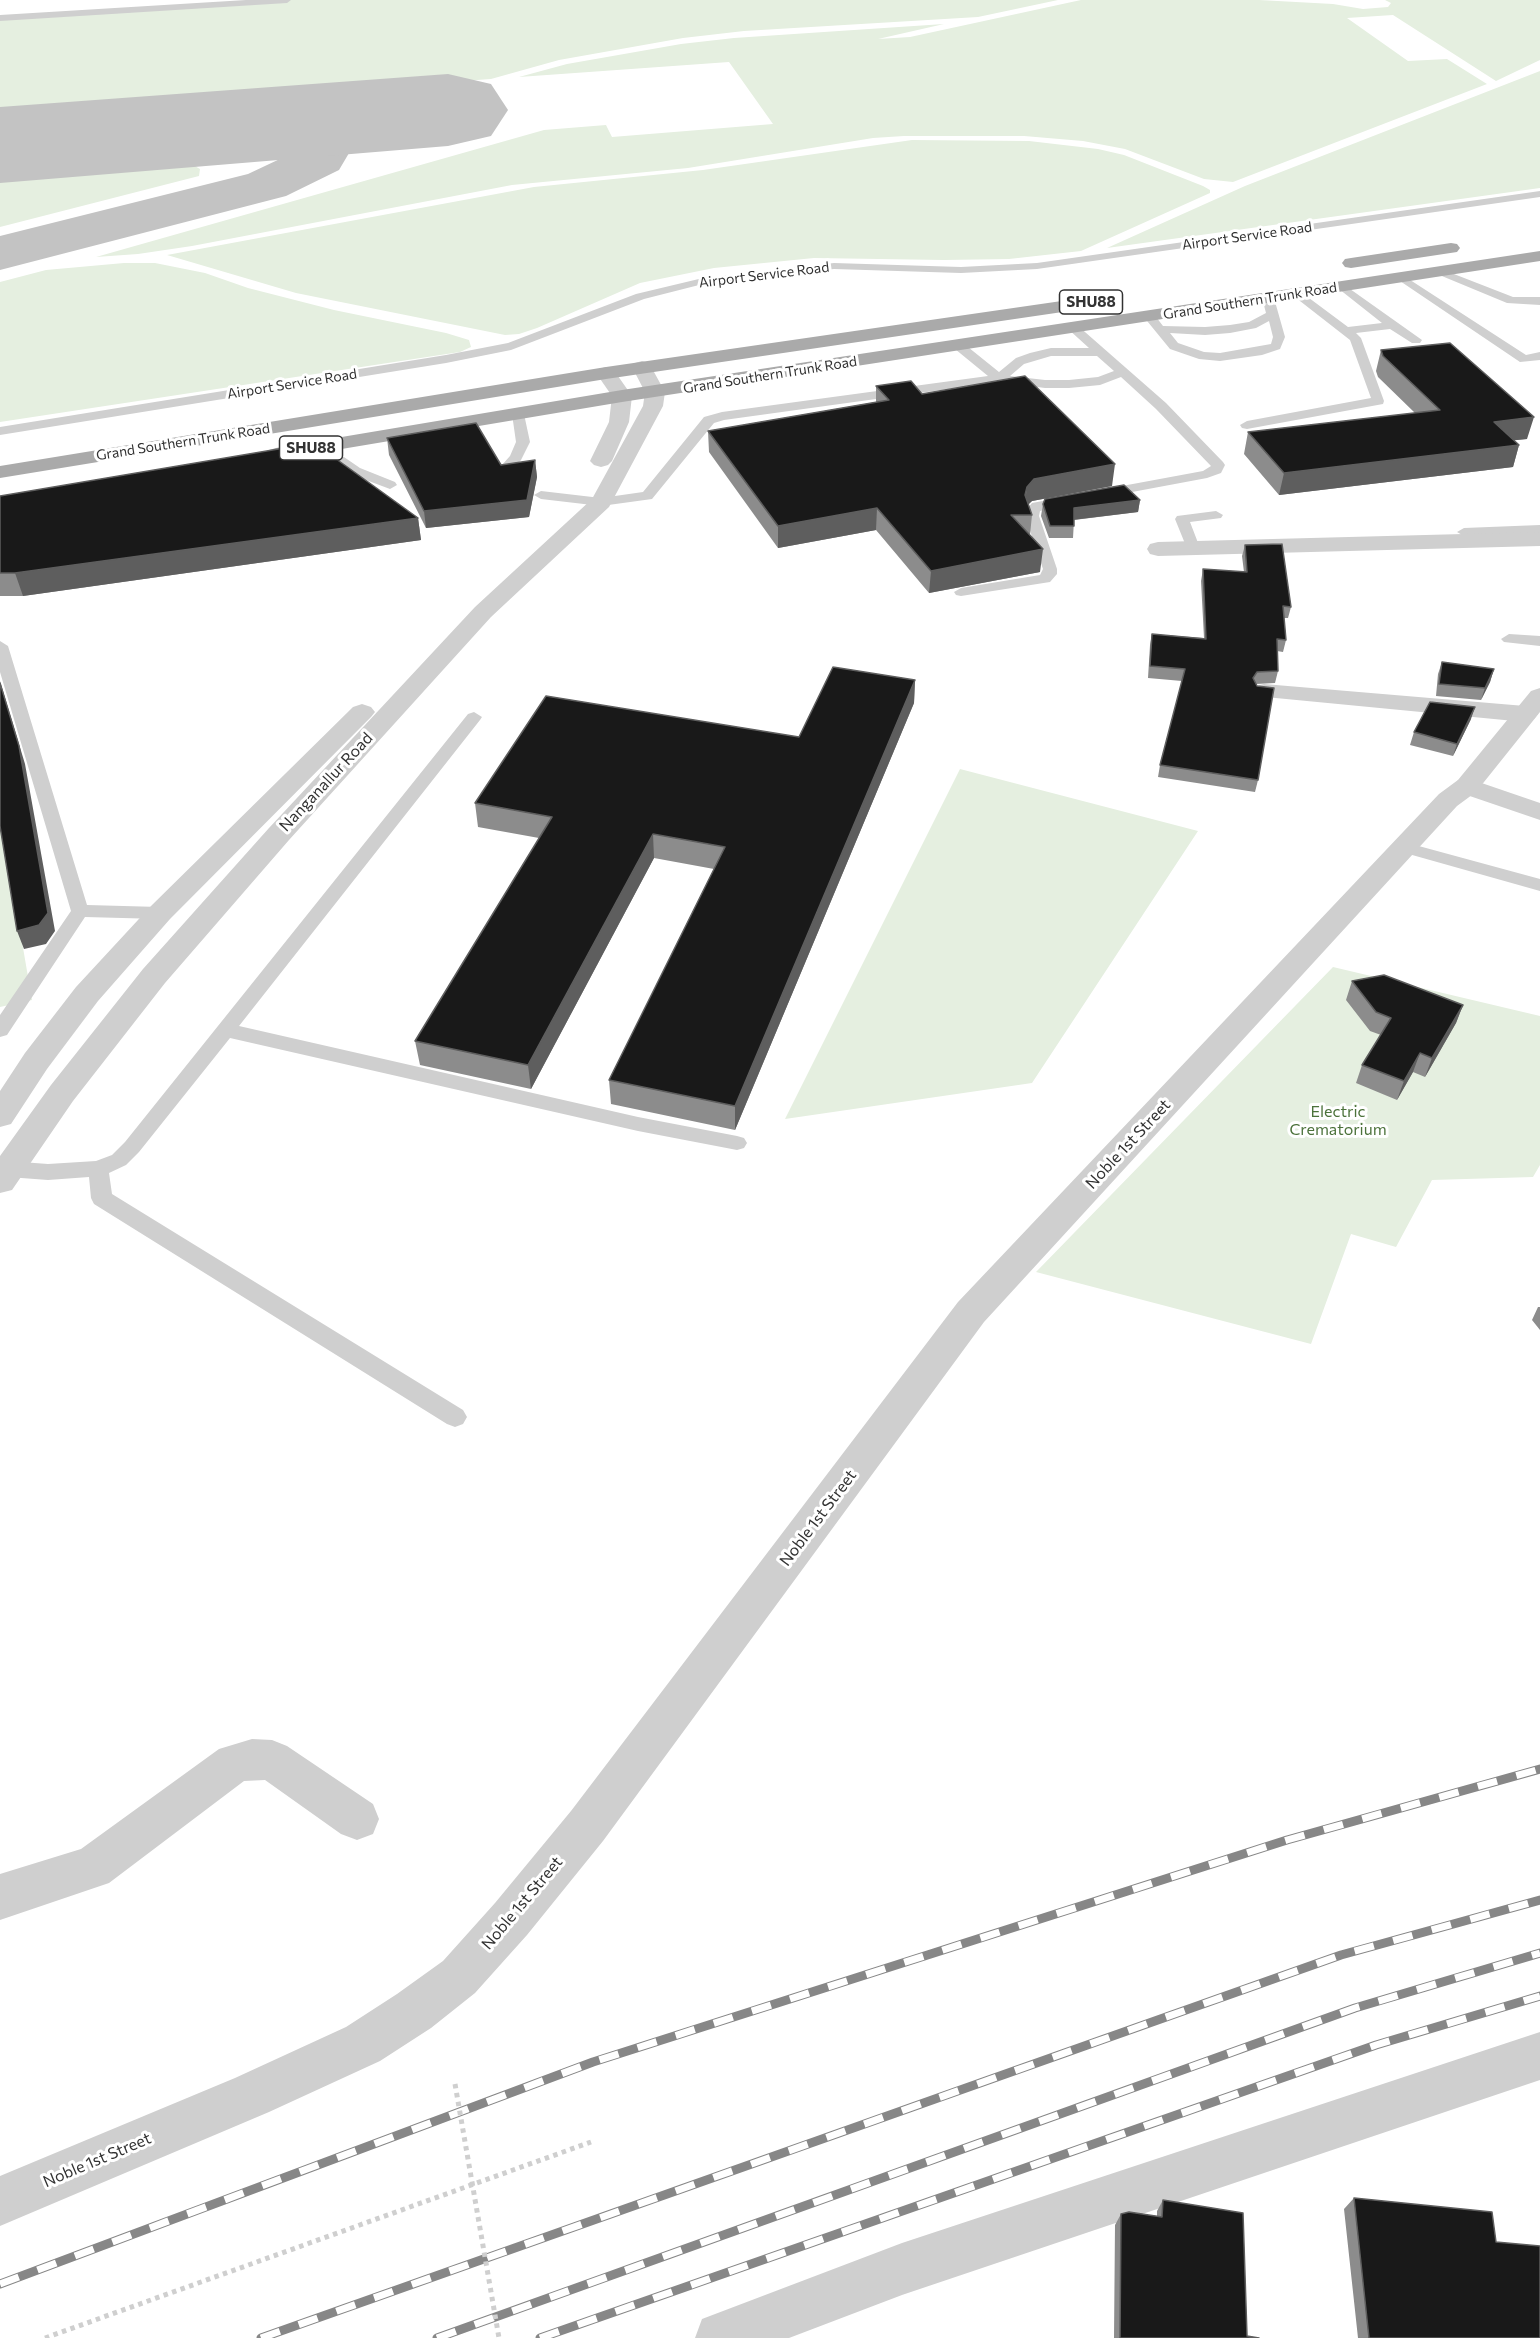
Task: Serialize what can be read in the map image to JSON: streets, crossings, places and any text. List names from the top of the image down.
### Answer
{
  "streets": {
    "main road": ["Grand Southern Trunk Road", "SHU88"],
    "street": ["Nanganallur Road", "Noble 1st Street"],
    "lane": ["Airport Service Road"]
  },
  "crossings": [
    ["Grand Southern Trunk Road", "Nanganallur Road"]
  ],
  "parks": ["Electric Crematorium"]
}
